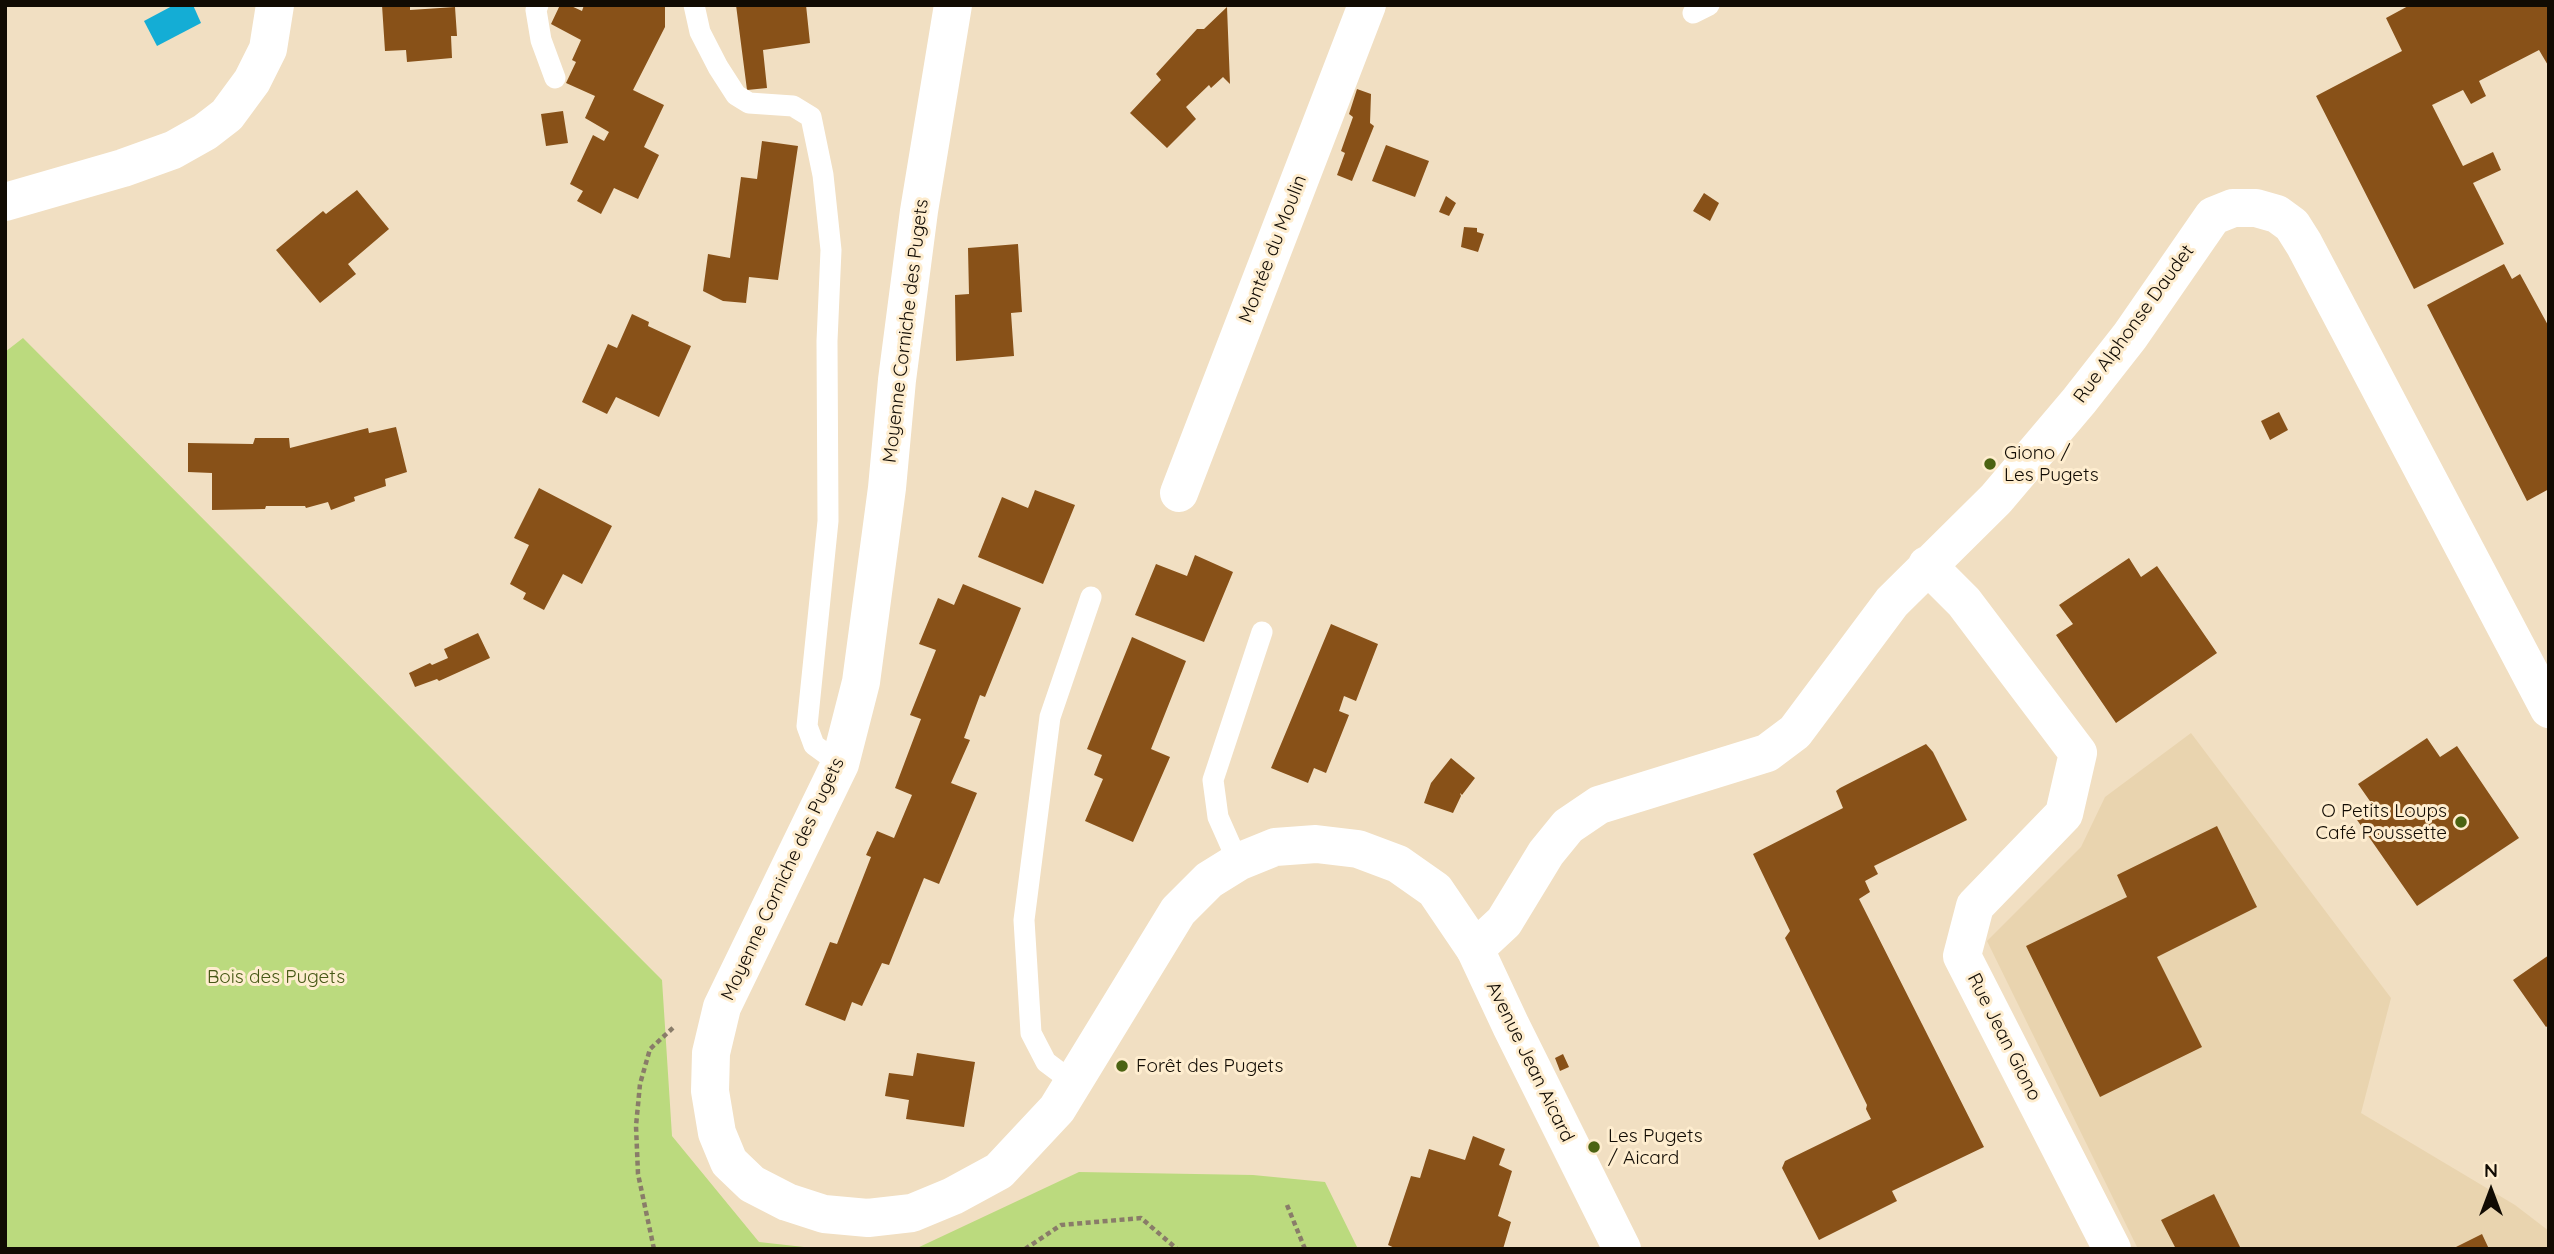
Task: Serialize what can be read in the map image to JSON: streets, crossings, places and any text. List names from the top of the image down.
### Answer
{
  "streets": {
    "street": [
      "Montée du Moulin",
      "Rue Alphonse Daudet",
      "Moyenne Corniche des Pugets",
      "Rue Jean Giono",
      "Avenue Jean Aicard"
    ]
  },
  "crossings": [
    ["Rue Alphonse Daudet", "Moyenne Corniche des Pugets"],
    ["Rue Alphonse Daudet", "Rue Jean Giono"],
    ["Rue Alphonse Daudet", "Avenue Jean Aicard"],
    ["Moyenne Corniche des Pugets", "Avenue Jean Aicard"]
  ],
  "parks": ["Bois des Pugets"],
  "places": [
    "Giono / Les Pugets",
    "O Petits Loups Café Poussette",
    "Forêt des Pugets",
    "Les Pugets / Aicard"
  ],
  "north": "top"
}
